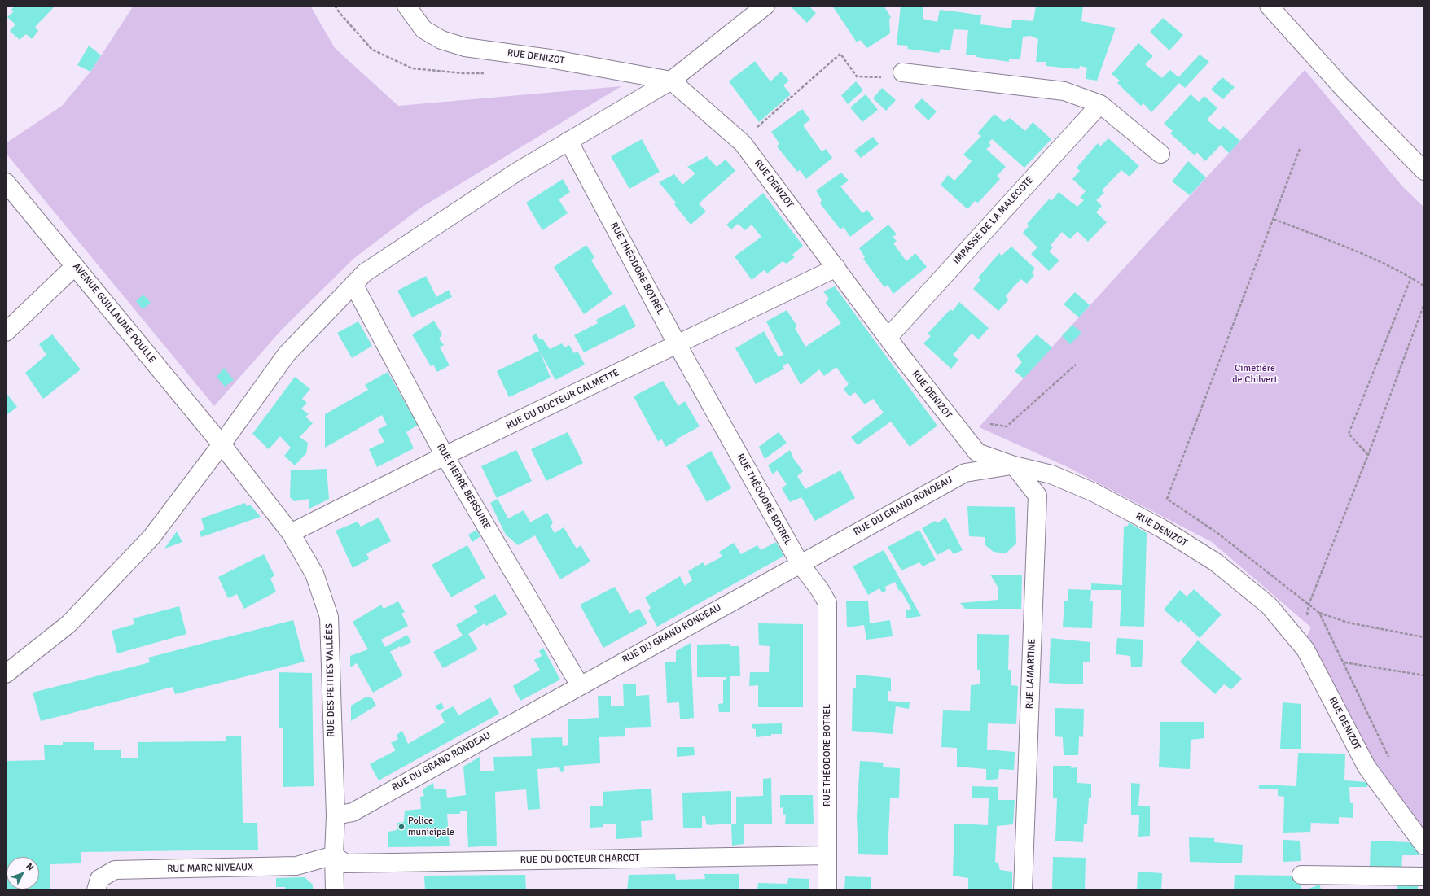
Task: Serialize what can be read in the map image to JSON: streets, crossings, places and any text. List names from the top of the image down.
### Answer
{
  "streets": {
    "street": [
      "RUE DENIZOT",
      "IMPASSE DE LA MALECOTE",
      "RUE THÉODORE BOTREL",
      "AVENUE GUILLAUME POULLE",
      "RUE DU DOCTEUR CALMETTE",
      "RUE PIERRE BERSUIRE",
      "RUE DU GRAND RONDEAU",
      "RUE LAMARTINE",
      "RUE DES PETITES VALLÉES",
      "RUE DU DOCTEUR CHARCOT",
      "RUE MARC NIVEAUX"
    ]
  },
  "crossings": [
    ["RUE DENIZOT", "IMPASSE DE LA MALECOTE"],
    ["RUE DENIZOT", "RUE DU DOCTEUR CALMETTE"],
    ["RUE DENIZOT", "RUE DU GRAND RONDEAU"],
    ["RUE DENIZOT", "RUE LAMARTINE"],
    ["RUE THÉODORE BOTREL", "RUE DU DOCTEUR CALMETTE"],
    ["RUE THÉODORE BOTREL", "RUE DU GRAND RONDEAU"],
    ["RUE THÉODORE BOTREL", "RUE DU DOCTEUR CHARCOT"],
    ["AVENUE GUILLAUME POULLE", "RUE DES PETITES VALLÉES"],
    ["RUE DU DOCTEUR CALMETTE", "RUE PIERRE BERSUIRE"],
    ["RUE DU DOCTEUR CALMETTE", "RUE DES PETITES VALLÉES"],
    ["RUE PIERRE BERSUIRE", "RUE DU GRAND RONDEAU"],
    ["RUE DU GRAND RONDEAU", "RUE LAMARTINE"],
    ["RUE DU GRAND RONDEAU", "RUE DES PETITES VALLÉES"],
    ["RUE DES PETITES VALLÉES", "RUE DU DOCTEUR CHARCOT"],
    ["RUE DES PETITES VALLÉES", "RUE MARC NIVEAUX"],
    ["RUE DU DOCTEUR CHARCOT", "RUE MARC NIVEAUX"]
  ],
  "parks": ["Cimetière de Chilvert"],
  "places": ["Police municipale"],
  "north": "top right"
}
